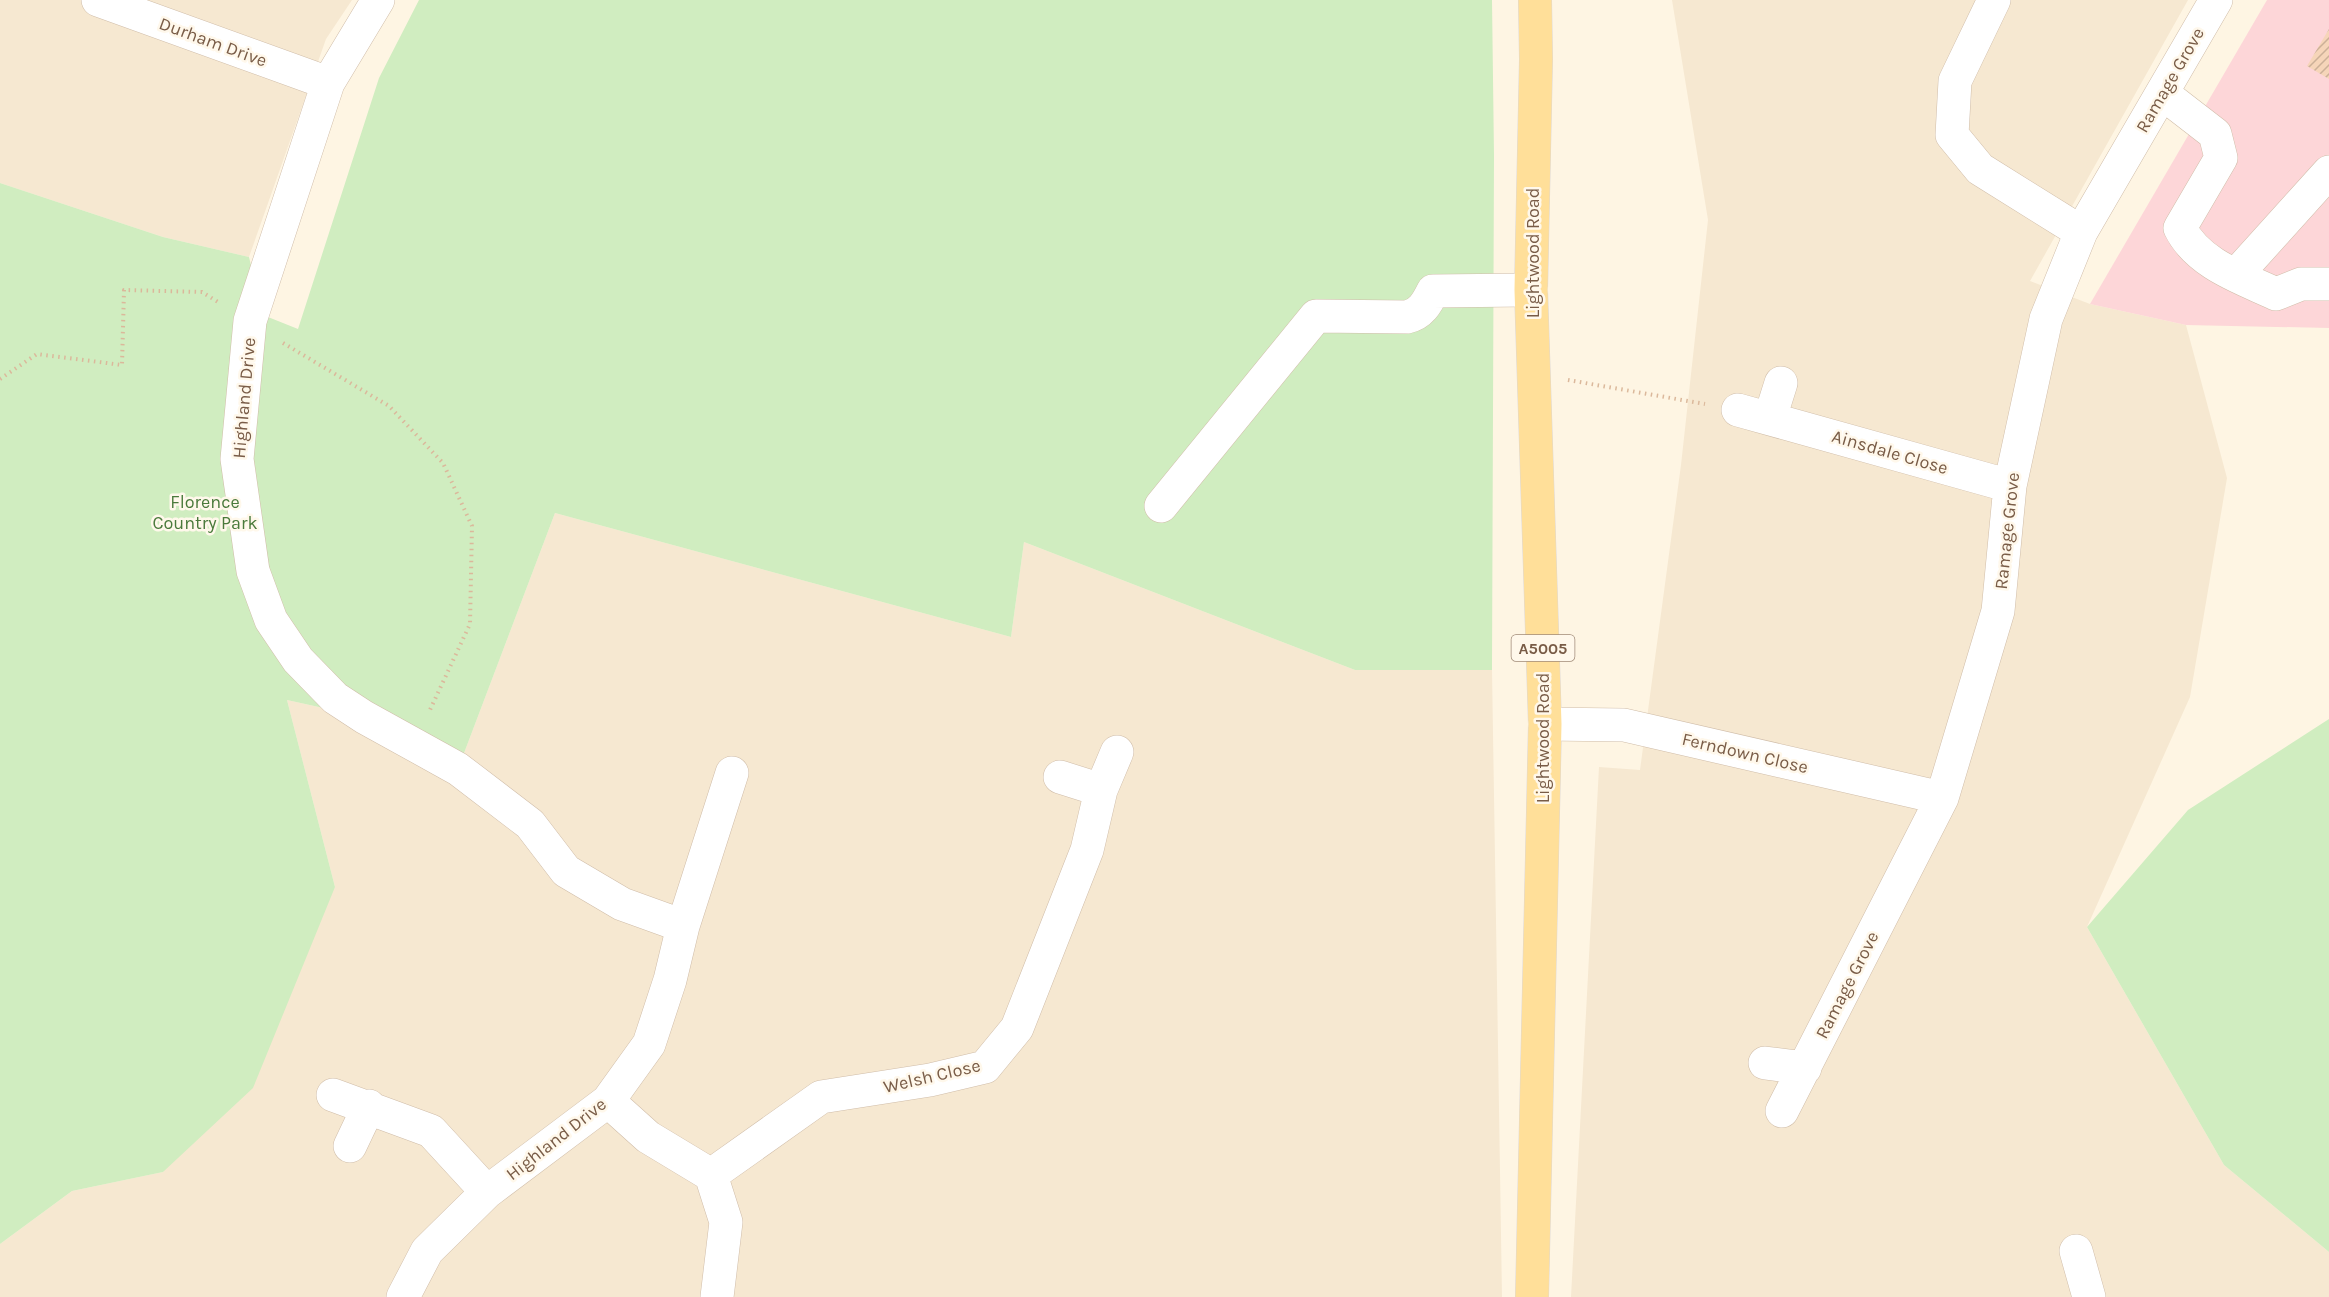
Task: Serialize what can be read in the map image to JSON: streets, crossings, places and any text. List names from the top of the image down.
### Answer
{
  "streets": {
    "main road": ["Lightwood Road", "A5005"],
    "street": [
      "Durham Drive",
      "Ramage Grove",
      "Highland Drive",
      "Ainsdale Close",
      "Ferndown Close",
      "Welsh Close"
    ]
  },
  "crossings": [
    ["Durham Drive", "Highland Drive"],
    ["Ramage Grove", "Ainsdale Close"],
    ["Ramage Grove", "Ferndown Close"],
    ["Lightwood Road", "Ferndown Close"]
  ],
  "parks": ["Florence Country Park"]
}
